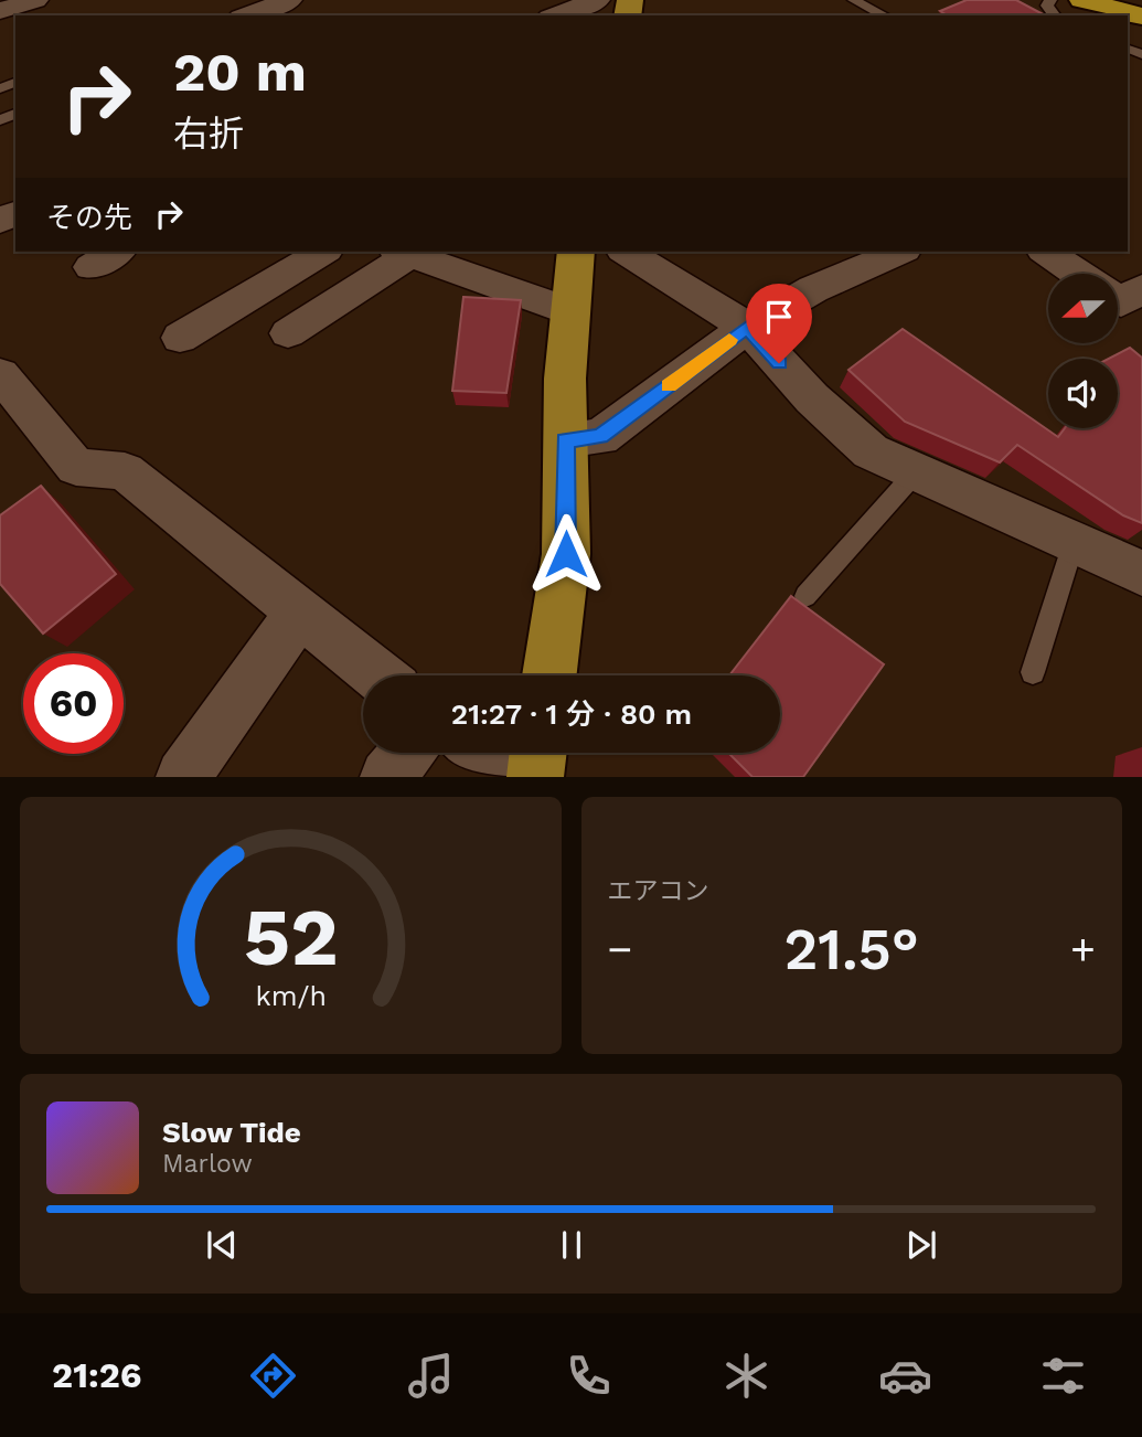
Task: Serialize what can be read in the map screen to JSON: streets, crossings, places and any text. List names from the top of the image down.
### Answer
{
  "north": "left",
  "page": {
    "turn": ["20 m", "右折"],
    "then": "その先",
    "limit": "60",
    "trip": "21:27 · 1 分 · 80 m",
    "tile": "エアコン",
    "heat": ["−", "21.5°", "+"],
    "song": ["Slow Tide", "Marlow"],
    "tabs": "21:26",
    "gauge": ["52", "km/h"]
  }
}
